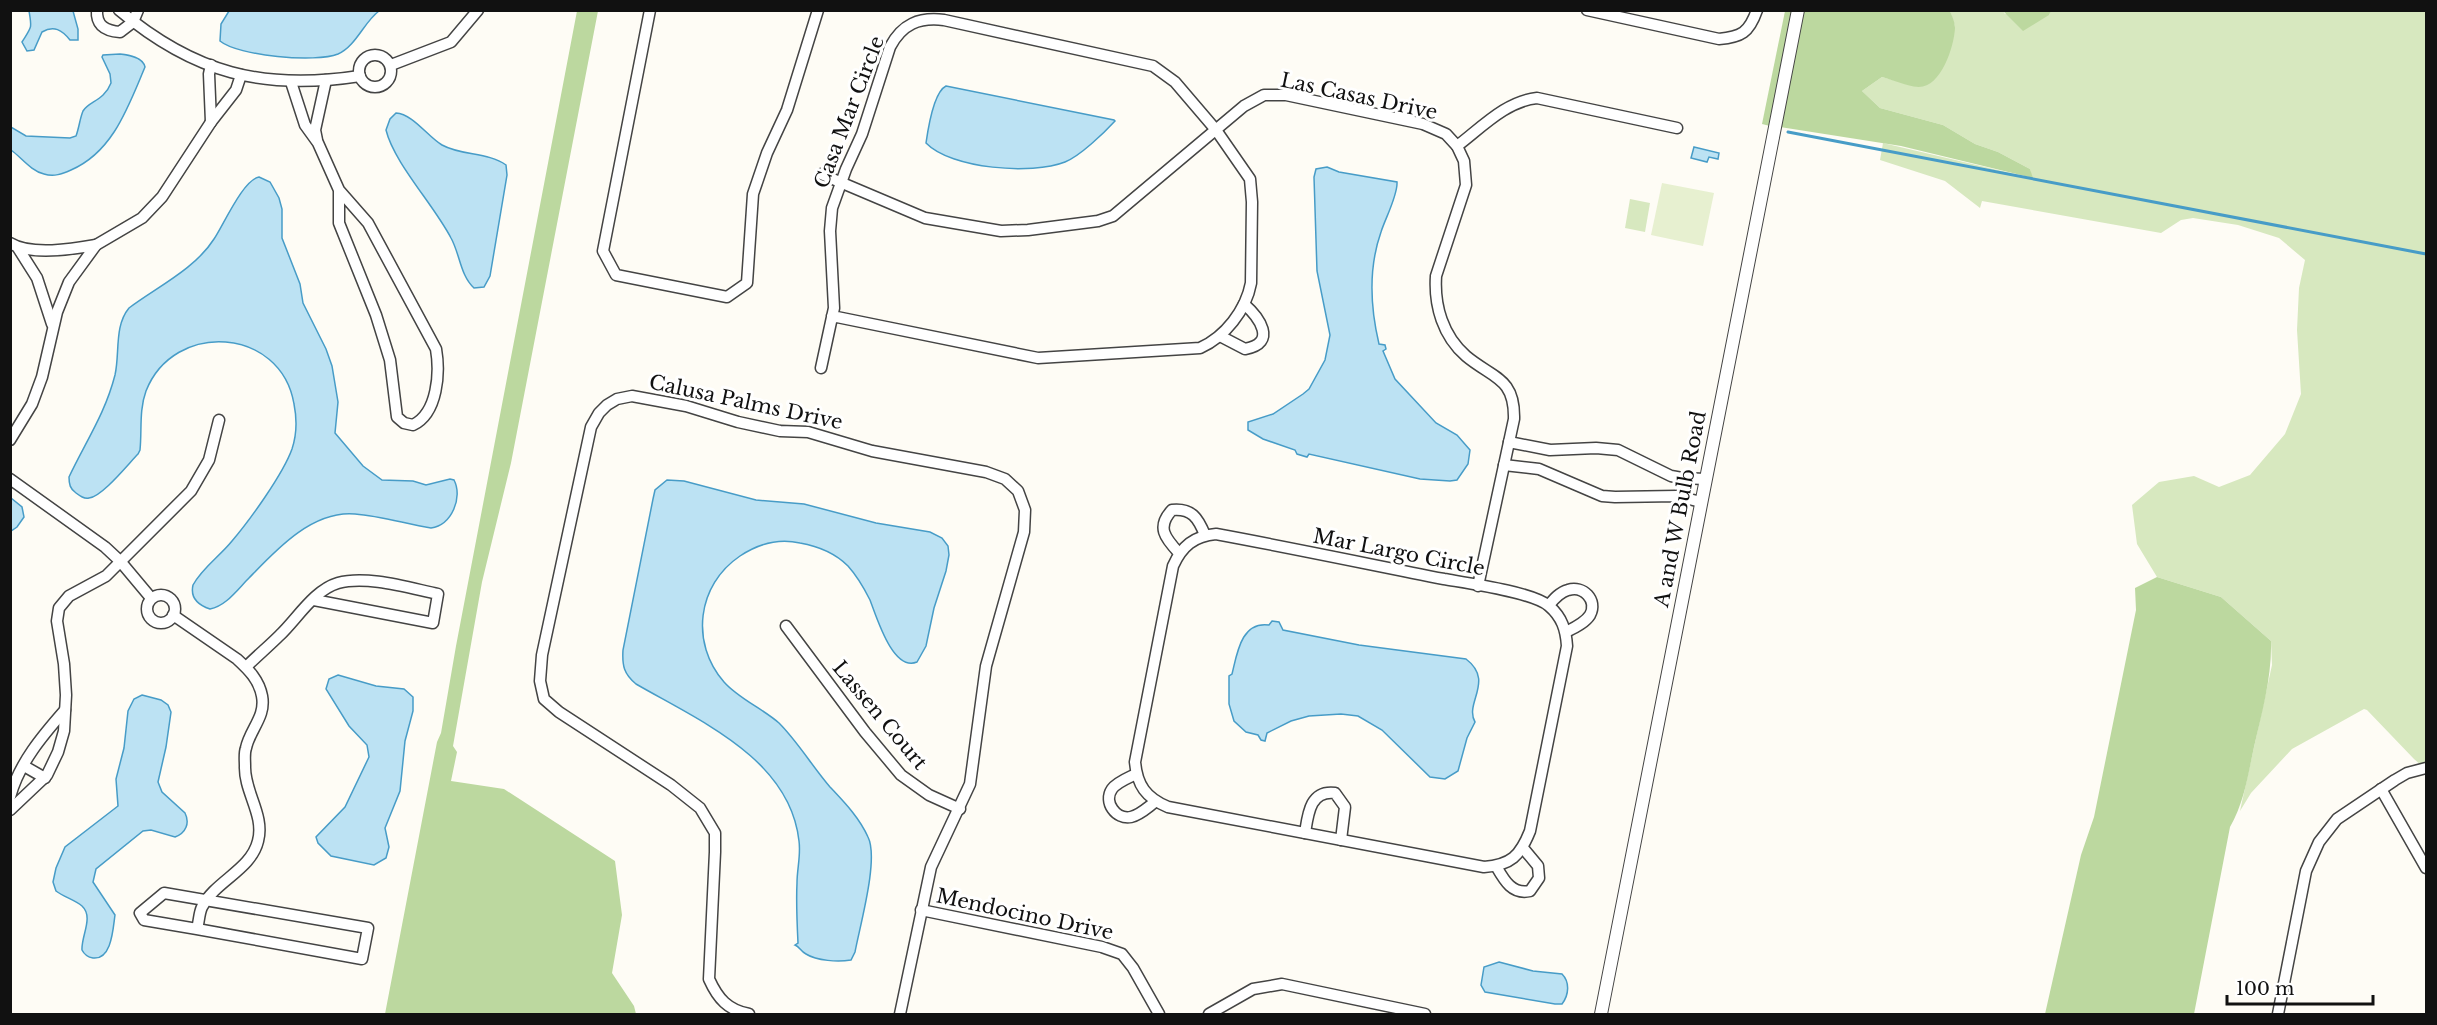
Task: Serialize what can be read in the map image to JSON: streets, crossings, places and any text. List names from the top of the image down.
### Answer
{
  "streets": {
    "street": [
      "Las Casas Drive",
      "Casa Mar Circle",
      "Calusa Palms Drive",
      "A and W Bulb Road",
      "Mar Largo Circle",
      "Lassen Court",
      "Mendocino Drive"
    ]
  },
  "crossings": [
    ["Las Casas Drive", "Casa Mar Circle"],
    ["Calusa Palms Drive", "Lassen Court"],
    ["Calusa Palms Drive", "Mendocino Drive"]
  ],
  "scale_bar": "100 m"
}
